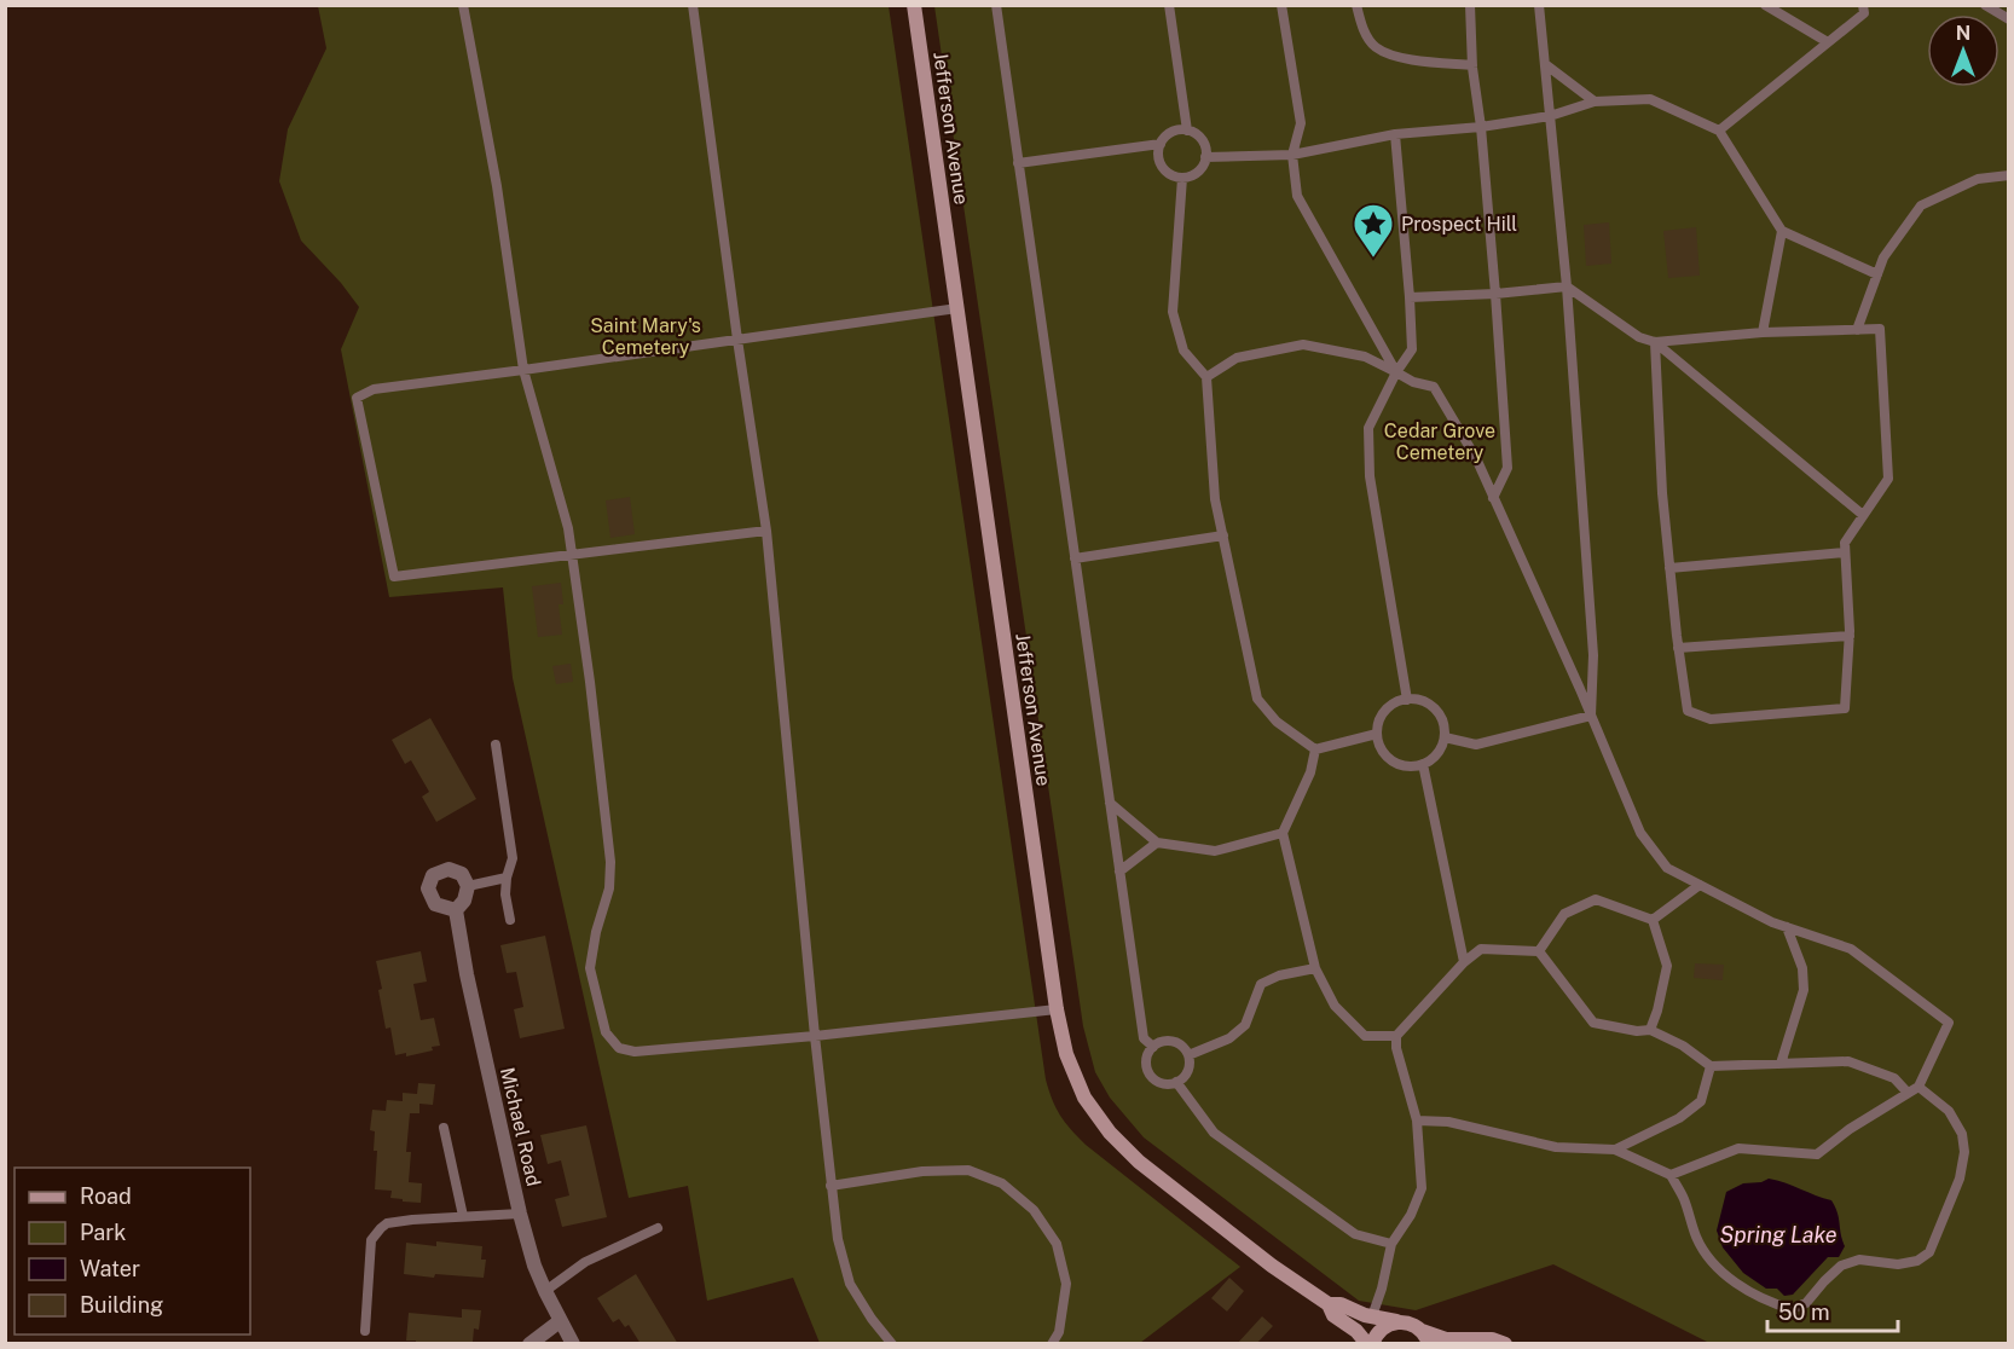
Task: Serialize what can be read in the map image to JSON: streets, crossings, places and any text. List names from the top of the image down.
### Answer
{
  "streets": {
    "main road": ["Jefferson Avenue"],
    "street": ["Michael Road"]
  },
  "water": ["Spring Lake"],
  "parks": ["Saint Mary's Cemetery", "Cedar Grove Cemetery"],
  "places": {
    "place": ["Prospect Hill"]
  },
  "legend": [
    "Road",
    "Park",
    "Water",
    "Building"
  ],
  "scale_bar": "50 m",
  "north": "top"
}
